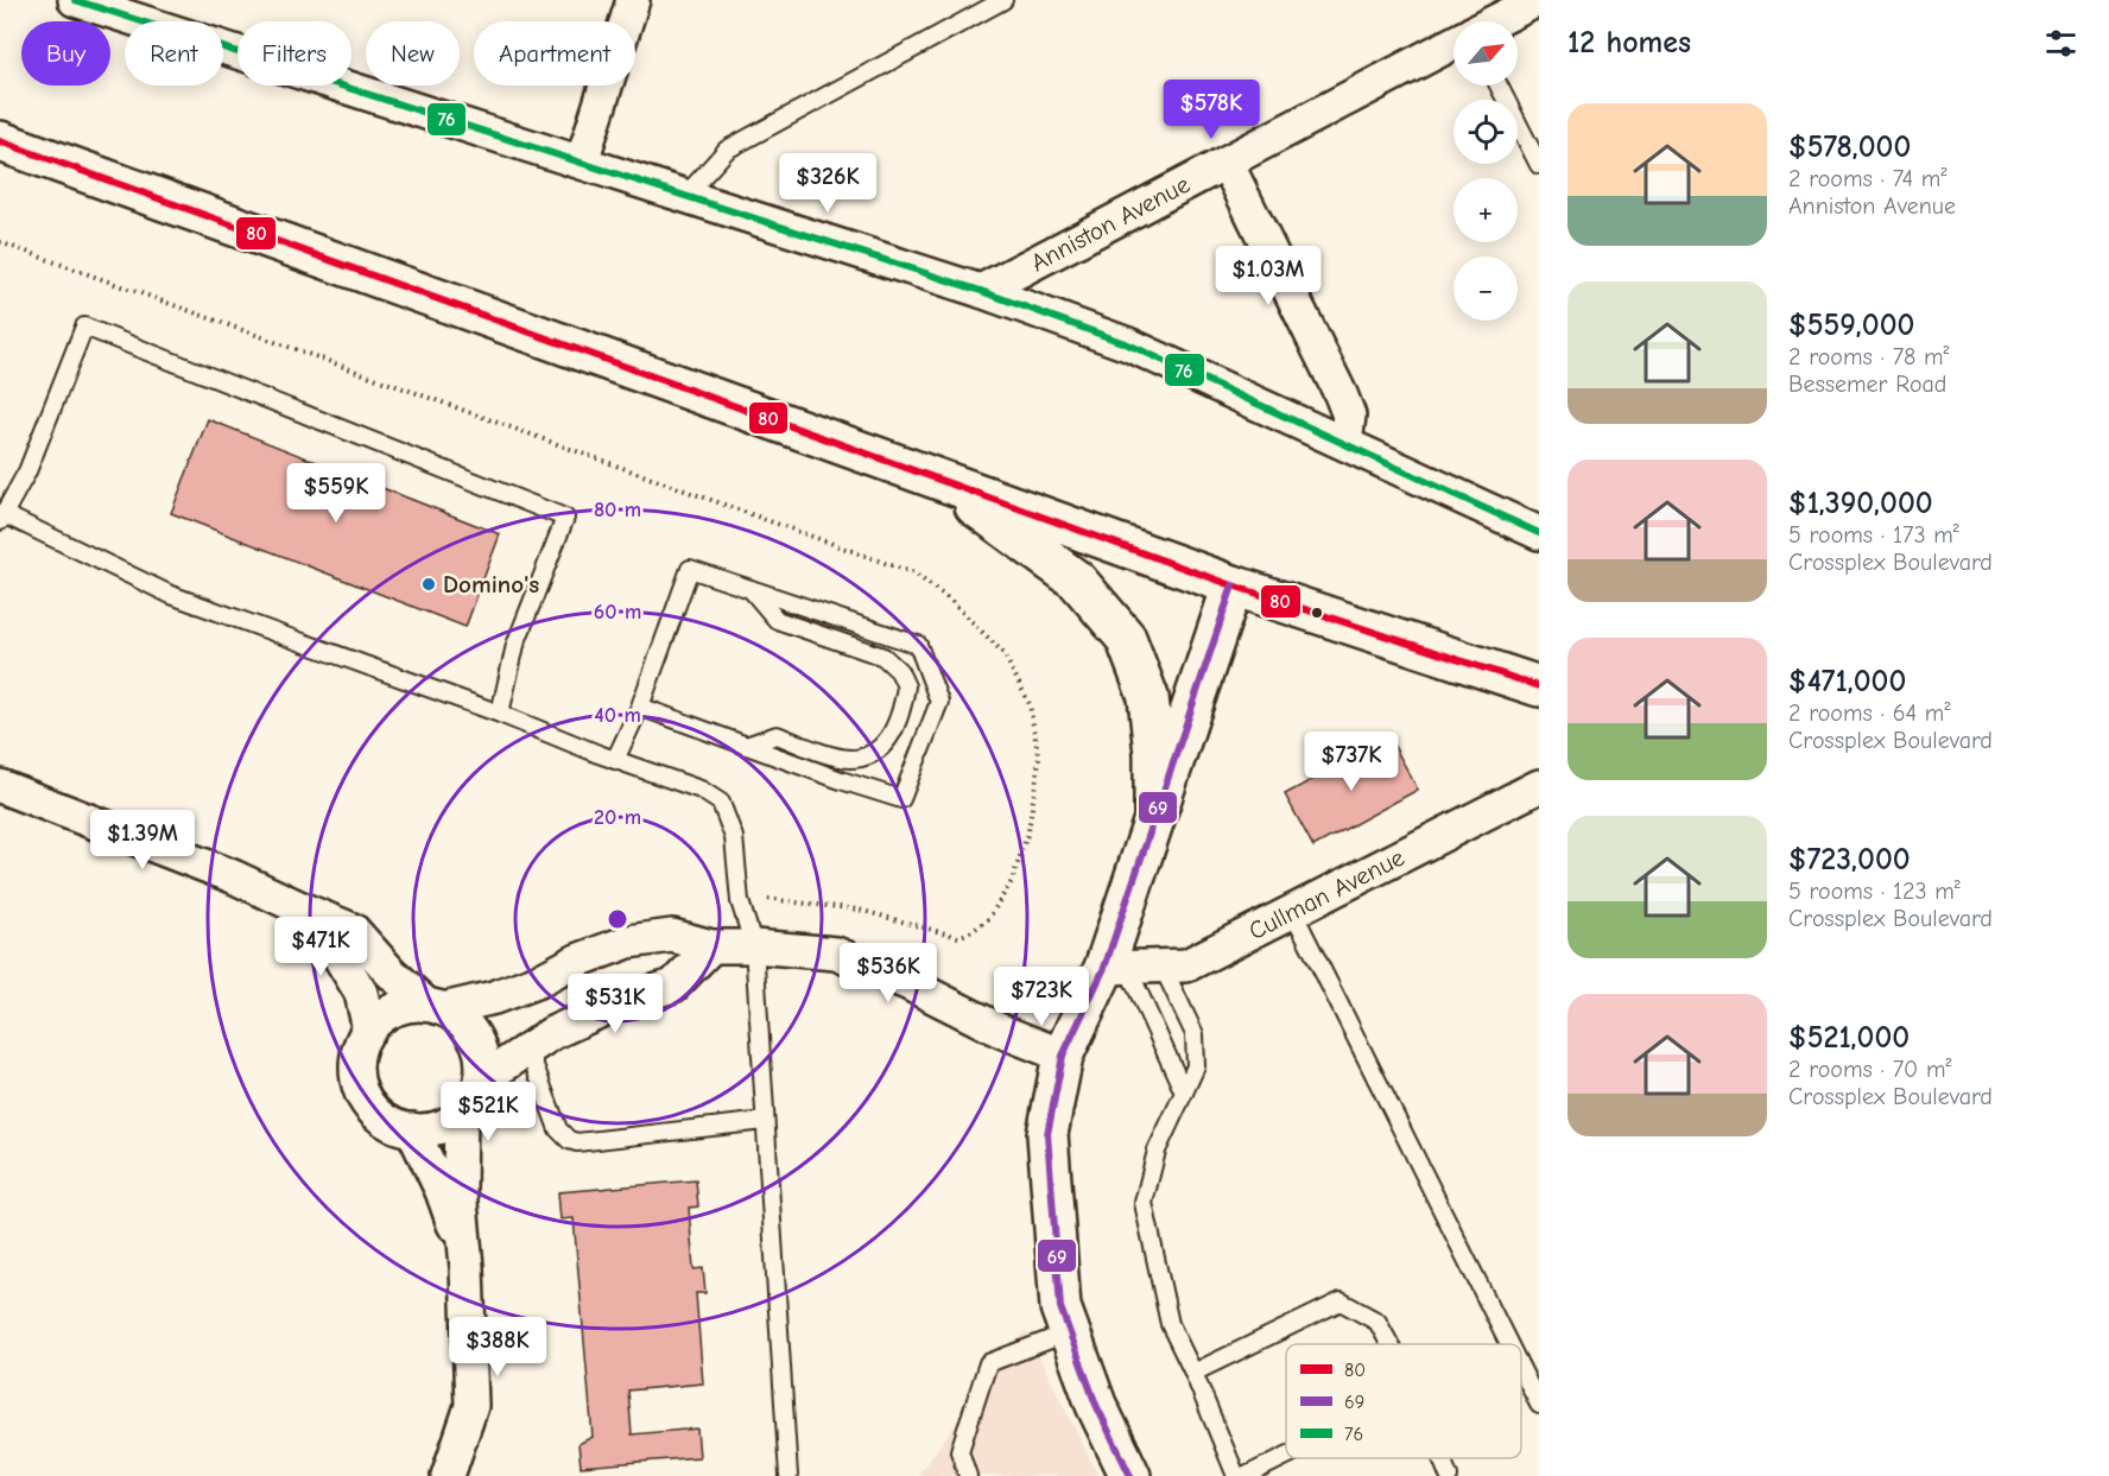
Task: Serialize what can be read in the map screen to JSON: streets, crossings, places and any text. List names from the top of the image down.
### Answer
{
  "streets": {
    "street": ["Anniston Avenue", "Cullman Avenue"]
  },
  "places": ["Domino's"],
  "lines": ["transit line 76", "transit line 80", "transit line 69"],
  "legend": ["80", "69", "76"],
  "north": "top right",
  "page": {
    "heading": "12 homes",
    "map_buttons": ["+", "−"],
    "chip": [
      "Buy",
      "Rent",
      "Filters",
      "New",
      "Apartment"
    ],
    "price": [
      "$578K",
      "$326K",
      "$1.03M",
      "$559K",
      "$737K",
      "$1.39M",
      "$471K",
      "$536K",
      "$723K",
      "$531K",
      "$521K",
      "$388K"
    ],
    "list": [
      {
        "name": "$578,000",
        "note": "2 rooms · 74 m² · Anniston Avenue"
      },
      {
        "name": "$559,000",
        "note": "2 rooms · 78 m² · Bessemer Road"
      },
      {
        "name": "$1,390,000",
        "note": "5 rooms · 173 m² · Crossplex Boulevard"
      },
      {
        "name": "$471,000",
        "note": "2 rooms · 64 m² · Crossplex Boulevard"
      },
      {
        "name": "$723,000",
        "note": "5 rooms · 123 m² · Crossplex Boulevard"
      },
      {
        "name": "$521,000",
        "note": "2 rooms · 70 m² · Crossplex Boulevard"
      }
    ]
  },
  "rings": [
    "80 m",
    "60 m",
    "40 m",
    "20 m"
  ]
}
